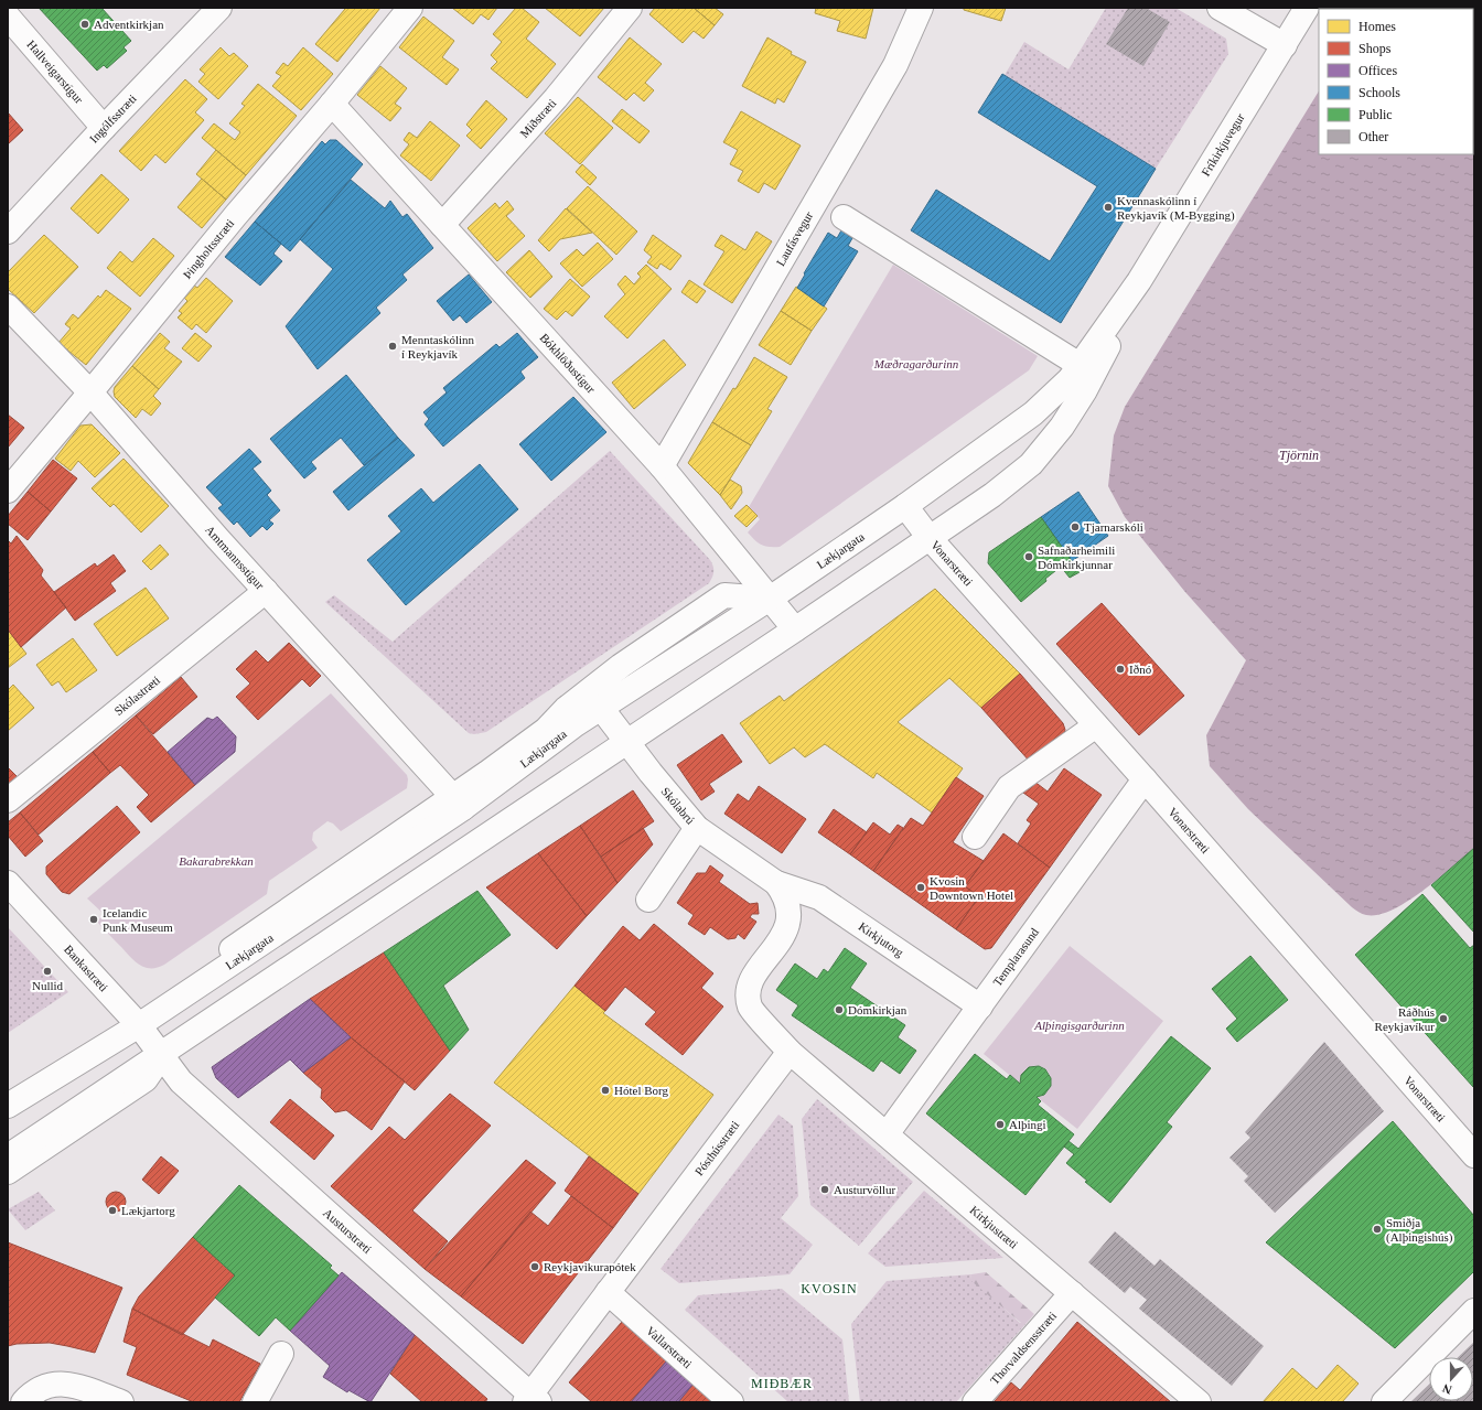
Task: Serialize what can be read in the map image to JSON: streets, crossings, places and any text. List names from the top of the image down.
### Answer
{
  "streets": {
    "street": [
      "Hallveigarstígur",
      "Ingólfsstræti",
      "Miðstræti",
      "Fríkirkjuvegur",
      "Laufásvegur",
      "Þingholtsstræti",
      "Bókhlöðustígur",
      "Lækjargata",
      "Amtmannsstígur",
      "Vonarstræti",
      "Skólastræti",
      "Skólabrú",
      "Kirkjutorg",
      "Templarasund",
      "Bankastræti",
      "Pósthússtræti",
      "Kirkjustræti",
      "Austurstræti",
      "Vallarstræti",
      "Thorvaldsensstræti"
    ]
  },
  "crossings": [
    ["Hallveigarstígur", "Ingólfsstræti"],
    ["Miðstræti", "Bókhlöðustígur"],
    ["Fríkirkjuvegur", "Lækjargata"],
    ["Laufásvegur", "Bókhlöðustígur"],
    ["Þingholtsstræti", "Bókhlöðustígur"],
    ["Þingholtsstræti", "Amtmannsstígur"],
    ["Bókhlöðustígur", "Lækjargata"],
    ["Lækjargata", "Amtmannsstígur"],
    ["Lækjargata", "Vonarstræti"],
    ["Lækjargata", "Skólabrú"],
    ["Lækjargata", "Bankastræti"],
    ["Amtmannsstígur", "Skólastræti"],
    ["Vonarstræti", "Templarasund"],
    ["Skólabrú", "Kirkjutorg"],
    ["Kirkjutorg", "Templarasund"],
    ["Templarasund", "Kirkjustræti"],
    ["Bankastræti", "Austurstræti"],
    ["Pósthússtræti", "Kirkjustræti"],
    ["Pósthússtræti", "Austurstræti"],
    ["Pósthússtræti", "Vallarstræti"],
    ["Kirkjustræti", "Thorvaldsensstræti"]
  ],
  "districts": ["KVOSIN", "MIÐBÆR"],
  "water": ["Tjörnin"],
  "parks": ["Mæðragarðurinn", "Bakarabrekkan", "Alþingisgarðurinn"],
  "places": [
    "Adventkirkjan",
    "Kvennaskólinn í Reykjavík (M-Bygging)",
    "Menntaskólinn í Reykjavík",
    "Tjarnarskóli",
    "Safnaðarheimili Dómkirkjunnar",
    "Iðnó",
    "Kvosin Downtown Hotel",
    "Icelandic Punk Museum",
    "Nullid",
    "Dómkirkjan",
    "Ráðhús Reykjavíkur",
    "Hótel Borg",
    "Alþingi",
    "Austurvöllur",
    "Lækjartorg",
    "Smiðja (Alþingishús)",
    "Reykjavikurapótek"
  ],
  "legend": [
    "Homes",
    "Shops",
    "Offices",
    "Schools",
    "Public",
    "Other"
  ],
  "north": "bottom"
}
